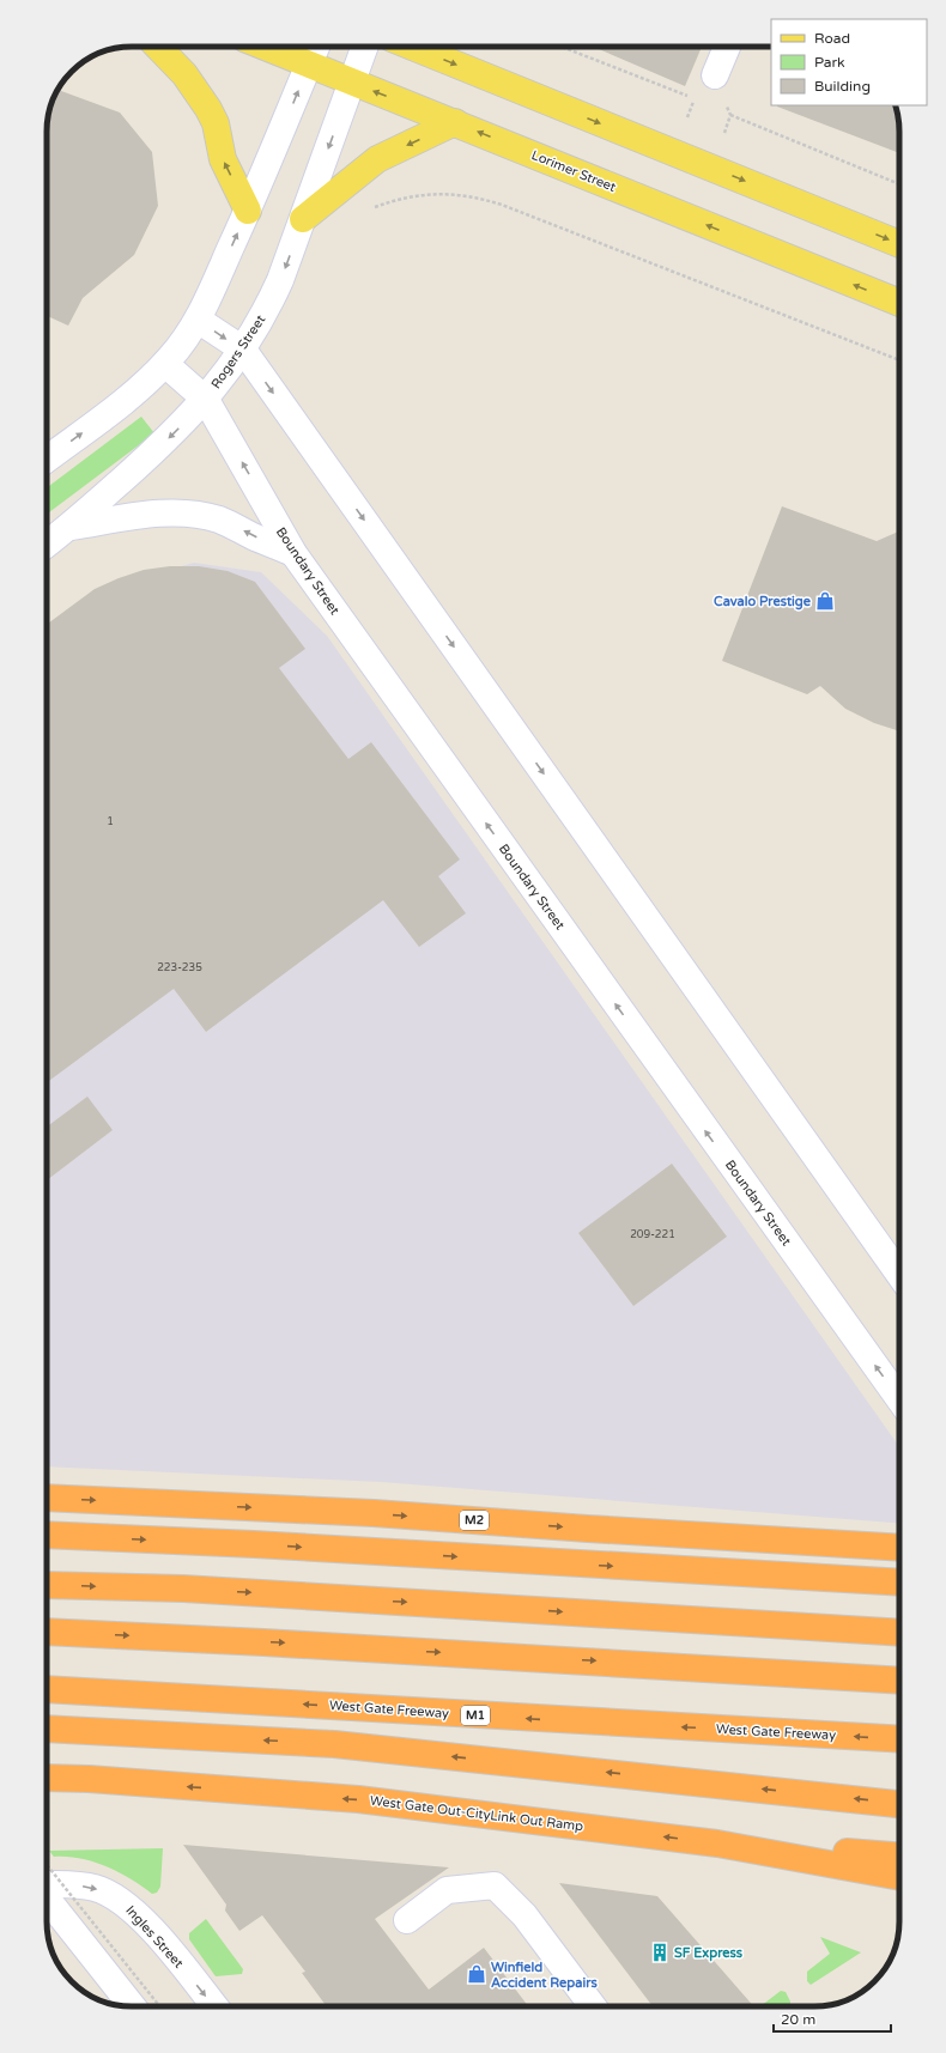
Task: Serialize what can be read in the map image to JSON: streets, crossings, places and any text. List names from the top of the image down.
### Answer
{
  "streets": {
    "highway": [
      "M2",
      "West Gate Freeway",
      "M1",
      "West Gate Out-CityLink Out Ramp"
    ],
    "main road": ["Lorimer Street"],
    "street": ["Rogers Street", "Boundary Street", "Ingles Street"]
  },
  "crossings": [
    ["Lorimer Street", "Rogers Street"],
    ["Rogers Street", "Boundary Street"]
  ],
  "places": {
    "shop": ["Cavalo Prestige", "Winfield Accident Repairs"],
    "building": ["SF Express"]
  },
  "house_numbers": ["1", "223-235", "209-221"],
  "legend": ["Road", "Park", "Building"],
  "scale_bar": "20 m"
}
